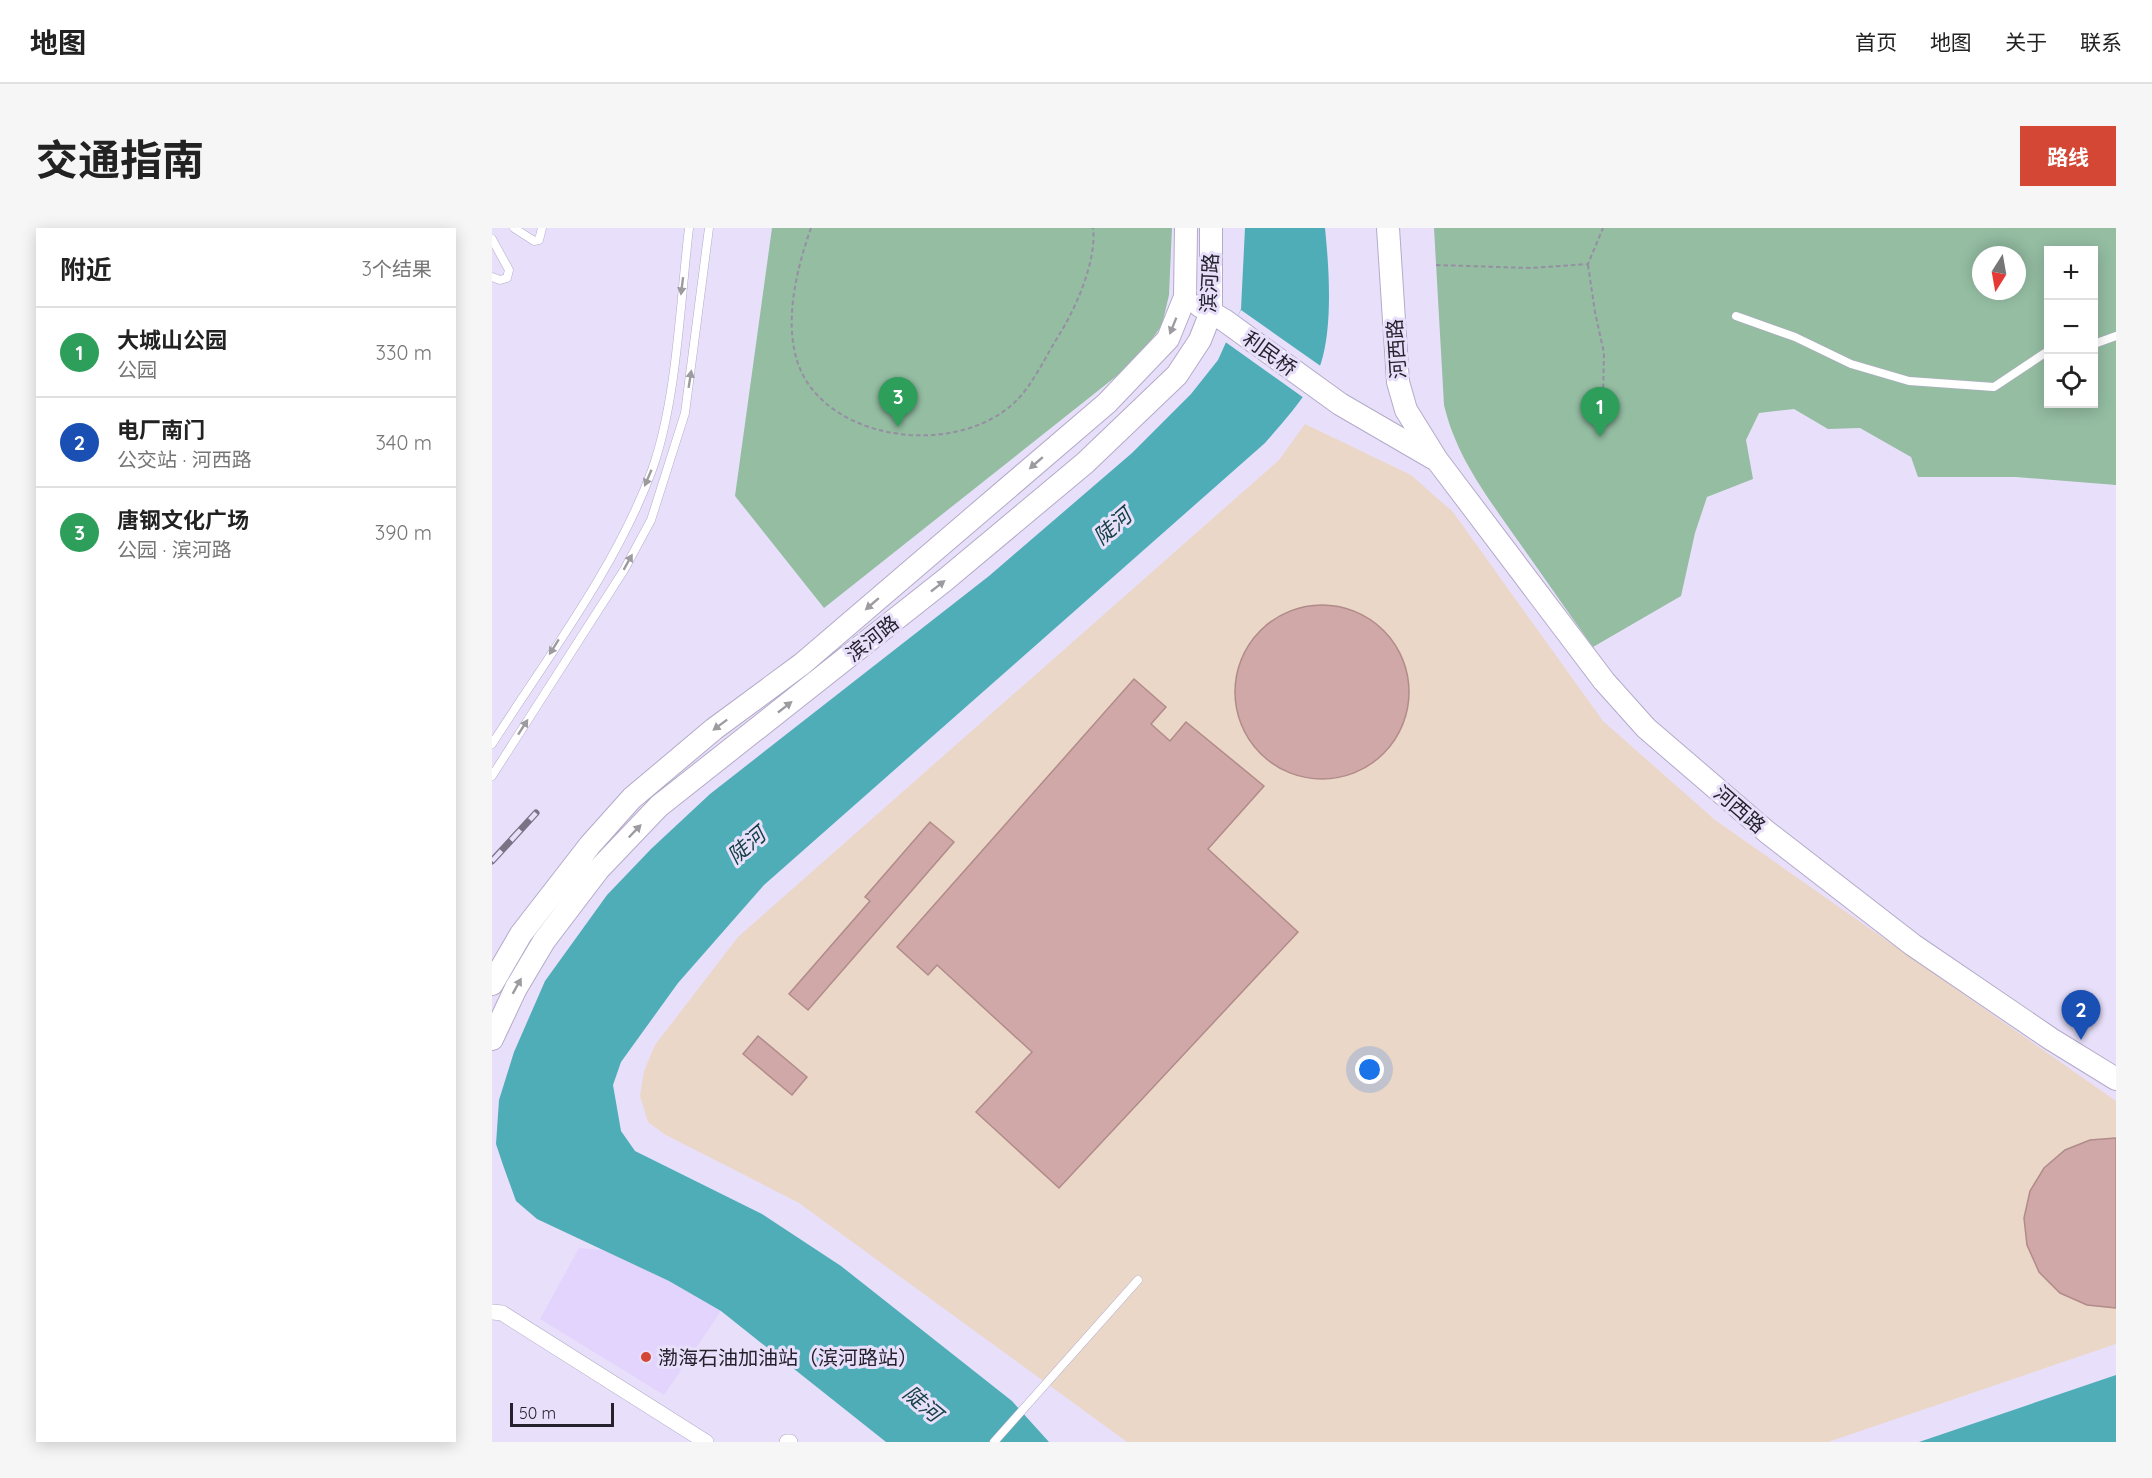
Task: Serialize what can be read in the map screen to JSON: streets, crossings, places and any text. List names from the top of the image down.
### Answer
{
  "streets": {
    "main road": ["滨河路", "河西路", "利民桥"]
  },
  "crossings": [
    ["滨河路", "利民桥"],
    ["河西路", "利民桥"]
  ],
  "water": ["陡河"],
  "places": ["渤海石油加油站（滨河路站）"],
  "scale_bar": "50 m",
  "north": "bottom",
  "page": {
    "header": "地图",
    "nav": [
      "首页",
      "地图",
      "关于",
      "联系"
    ],
    "title": "交通指南",
    "buttons": "路线",
    "heading": ["附近", "3个结果"],
    "map_buttons": ["+", "−"],
    "list": [
      {
        "mark": "1",
        "name": "大城山公园",
        "note": "公园",
        "value": "330 m"
      },
      {
        "mark": "2",
        "name": "电厂南门",
        "note": "公交站 · 河西路",
        "value": "340 m"
      },
      {
        "mark": "3",
        "name": "唐钢文化广场",
        "note": "公园 · 滨河路",
        "value": "390 m"
      }
    ],
    "pins": ["3", "1", "2"],
    "scale": "50 m"
  }
}
